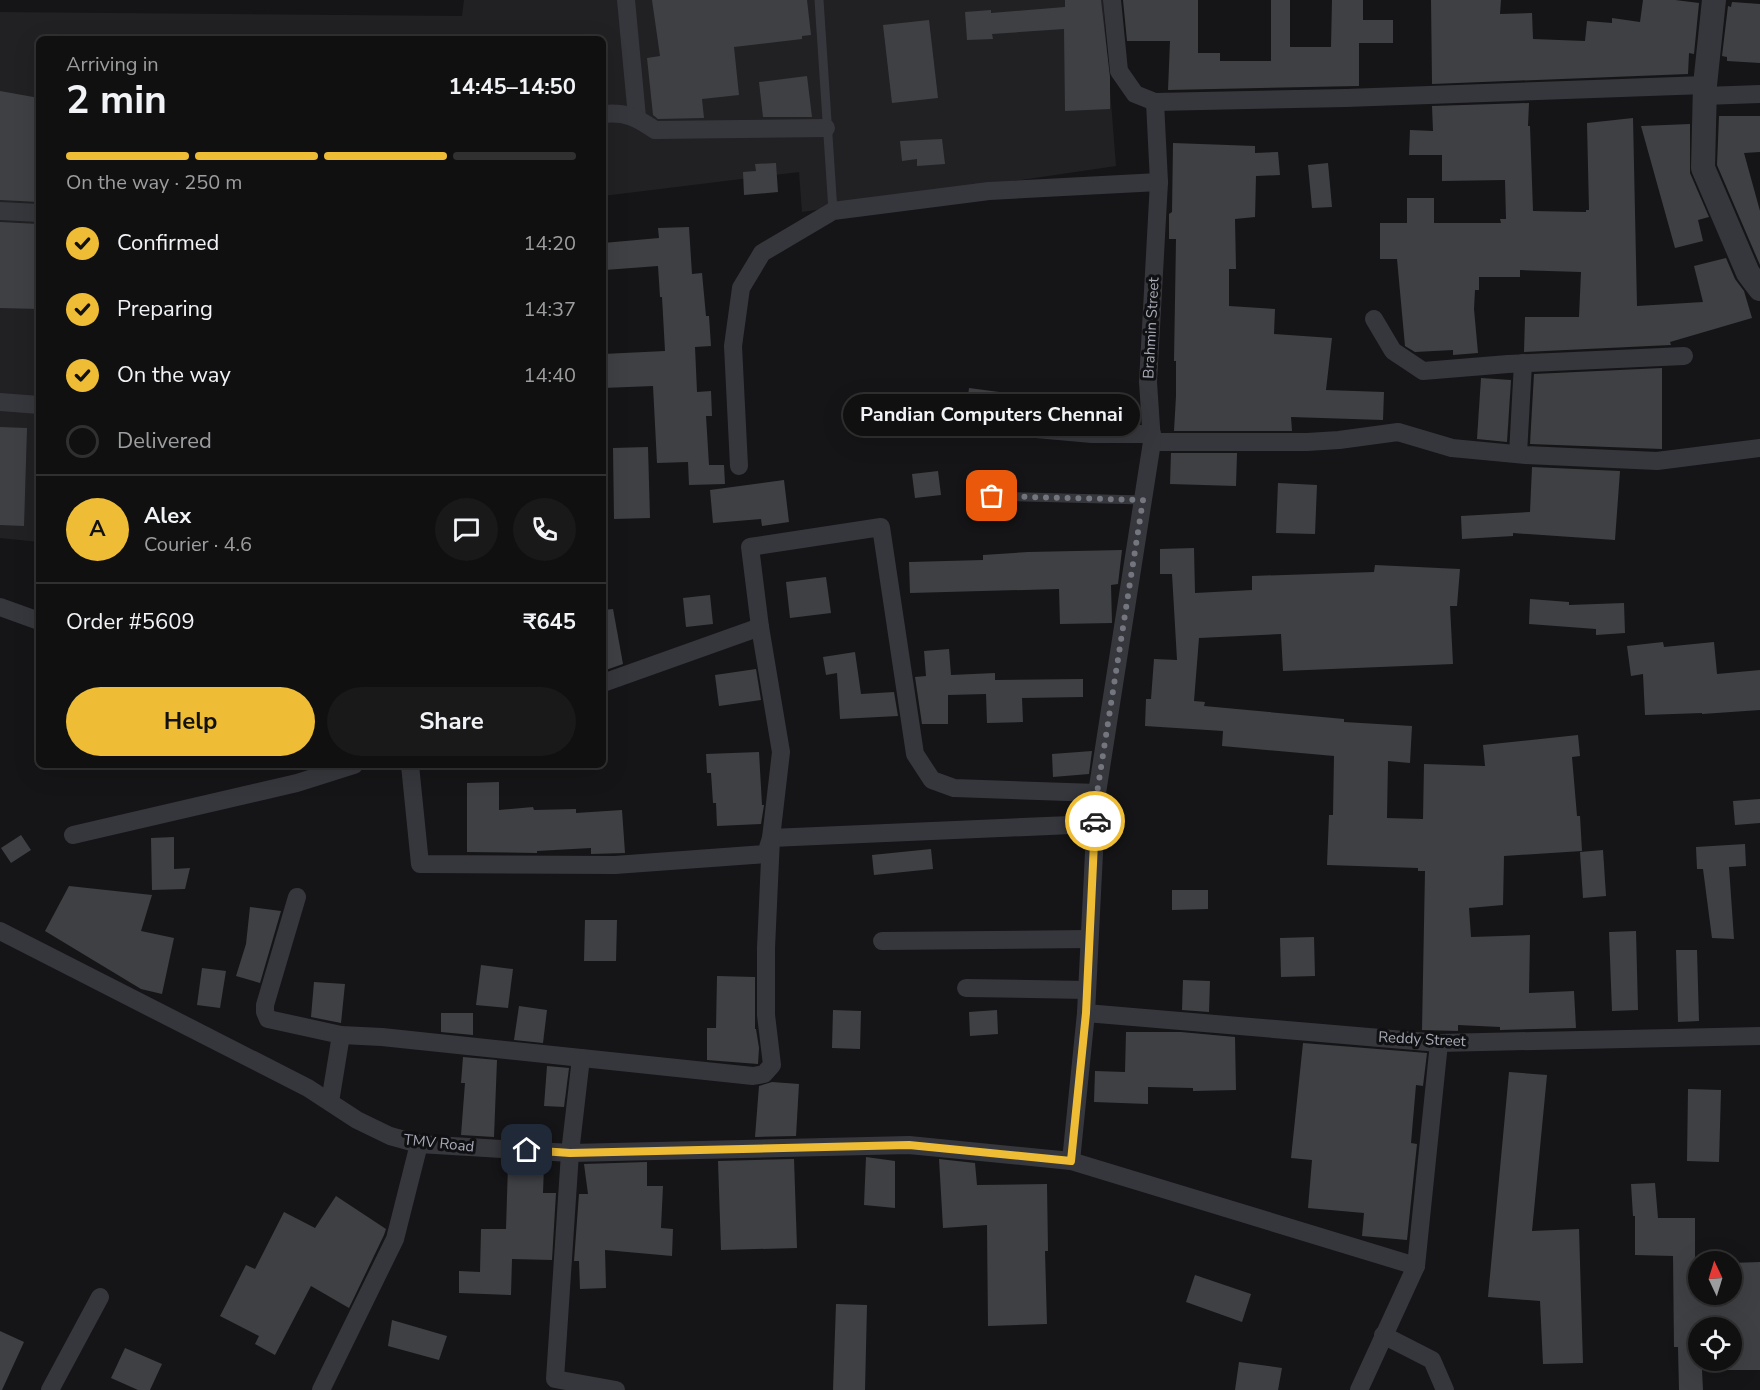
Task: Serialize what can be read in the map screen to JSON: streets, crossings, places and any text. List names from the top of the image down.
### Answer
{
  "streets": {
    "street": ["Brahmin Street", "Reddy Street", "TMV Road"]
  },
  "crossings": [
    ["Brahmin Street", "Reddy Street"],
    ["Brahmin Street", "TMV Road"]
  ],
  "places": ["Pandian Computers Chennai"],
  "north": "top",
  "page": {
    "heading": ["2 min", "Arriving in", "14:45–14:50"],
    "panel": [
      "Alex",
      "Courier · 4.6",
      "Order #5609",
      "₹645"
    ],
    "bar": "On the way · 250 m",
    "list": [
      ["Confirmed", "14:20"],
      ["Preparing", "14:37"],
      ["On the way", "14:40"],
      "Delivered"
    ],
    "bubble": "Pandian Computers Chennai",
    "round": "A",
    "buttons": ["Help", "Share"]
  }
}
